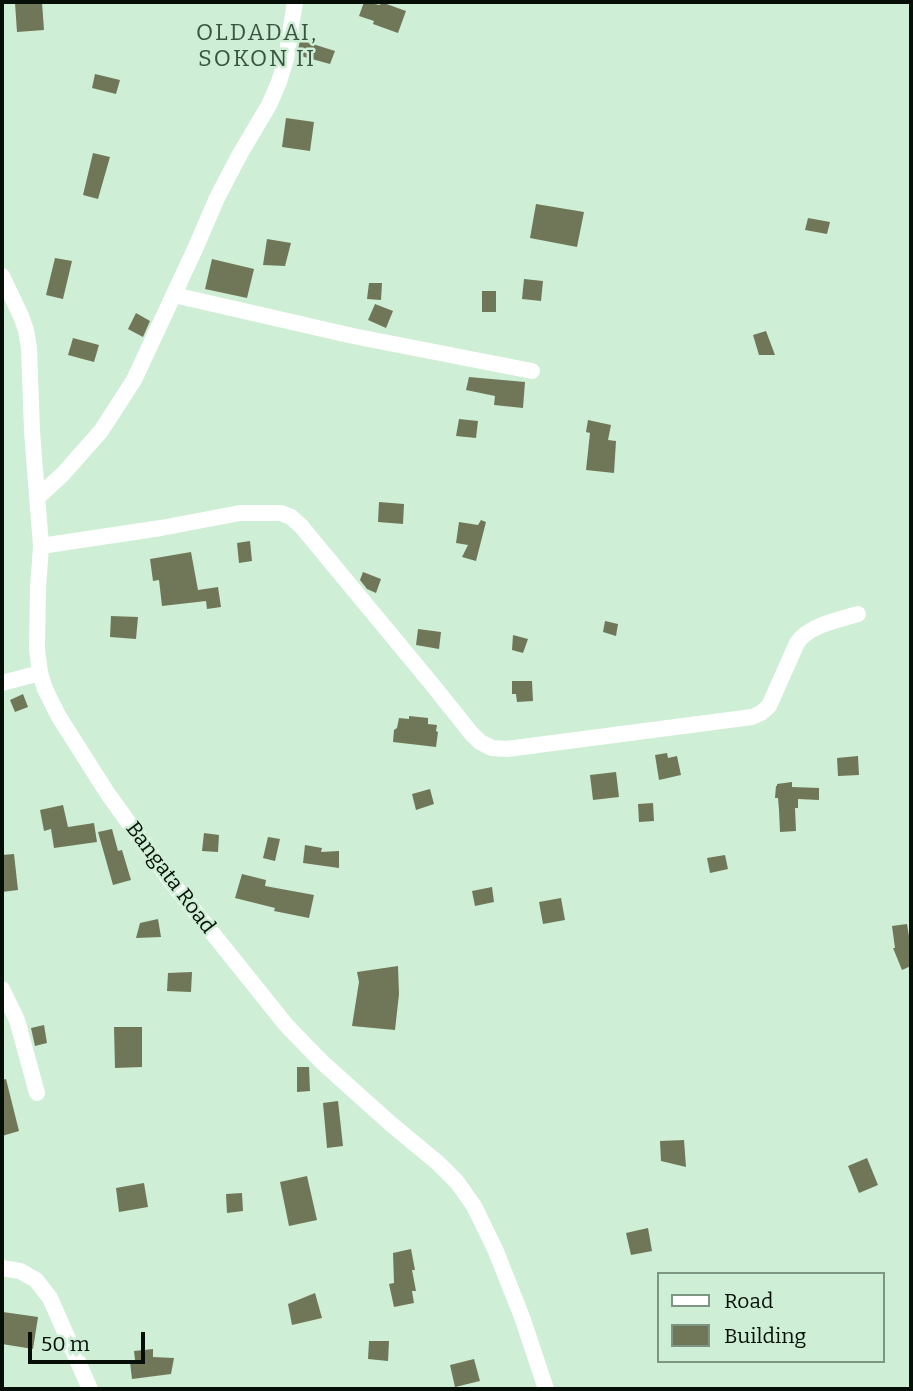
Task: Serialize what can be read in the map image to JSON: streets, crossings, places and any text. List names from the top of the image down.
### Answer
{
  "streets": {
    "street": ["Bangata Road"]
  },
  "districts": ["OLDADAI, SOKON II"],
  "legend": ["Road", "Building"],
  "scale_bar": "50 m"
}
